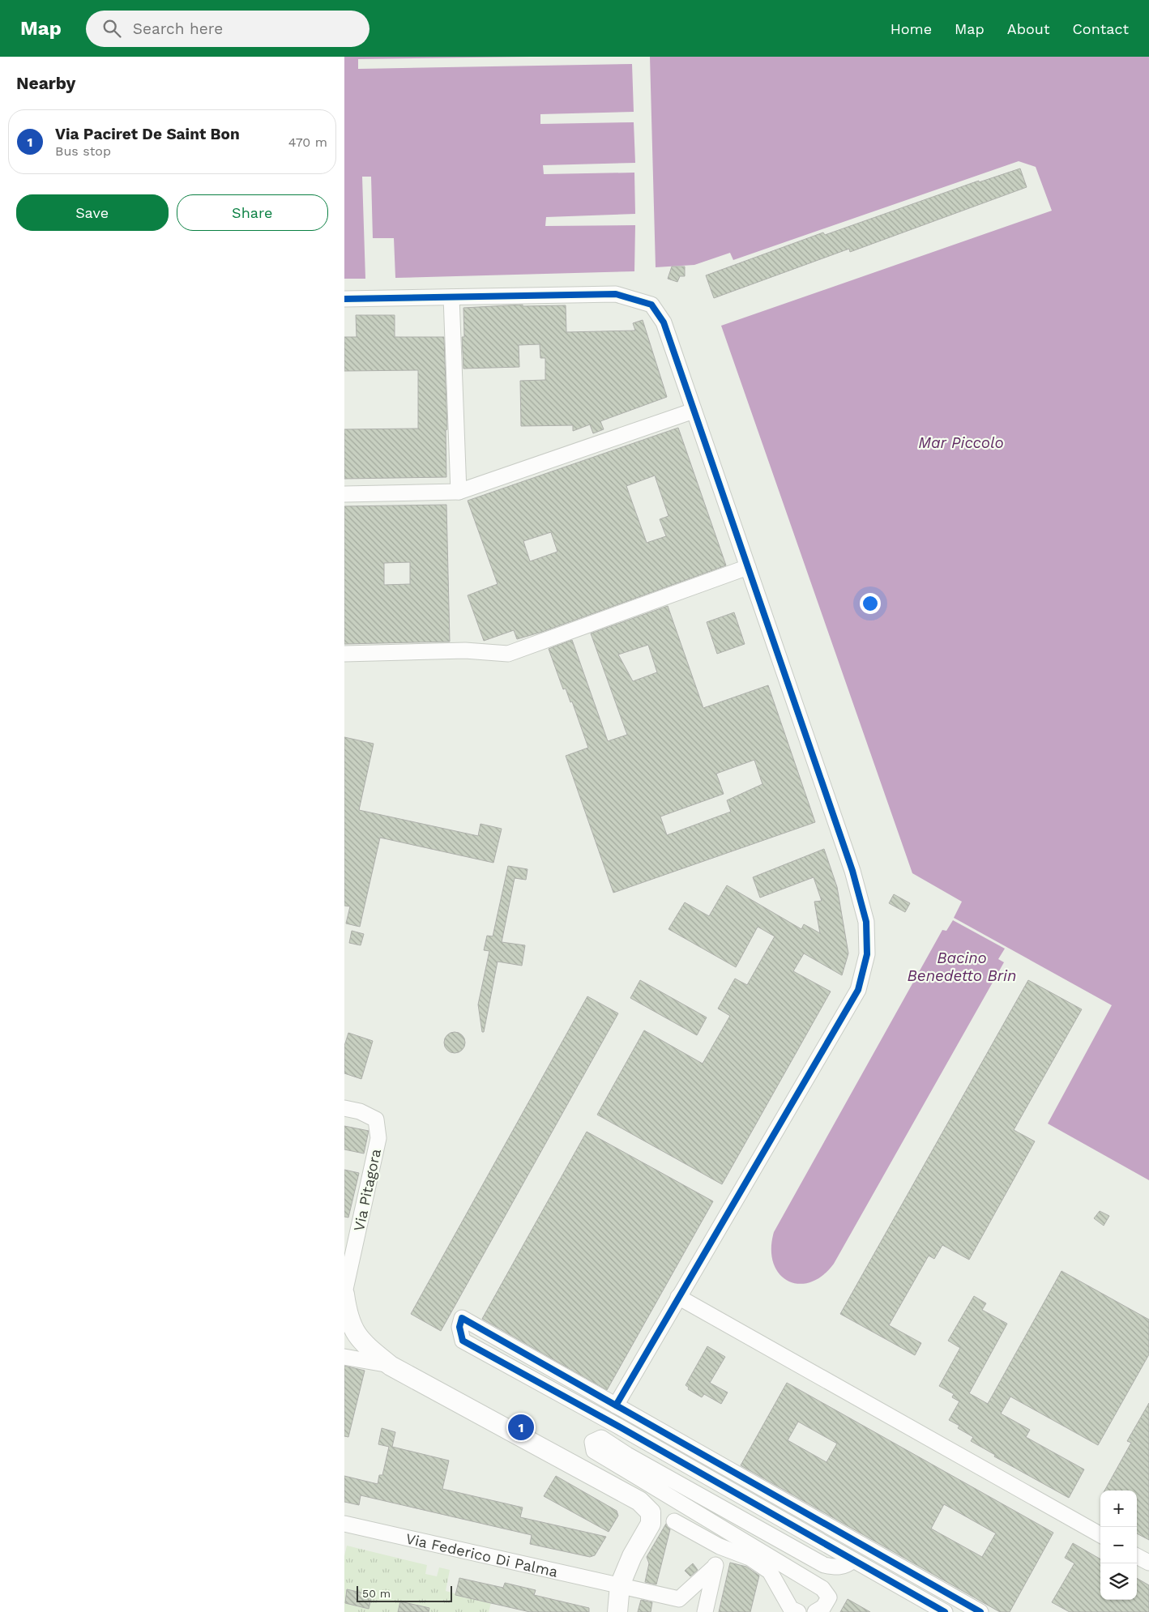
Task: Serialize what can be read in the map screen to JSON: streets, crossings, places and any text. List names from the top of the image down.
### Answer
{
  "streets": {
    "street": ["Via Pitagora", "Via Federico Di Palma"]
  },
  "water": ["Mar Piccolo", "Bacino Benedetto Brin"],
  "scale_bar": "50 m",
  "page": {
    "header": "Map",
    "search": "Search here",
    "nav": [
      "Home",
      "Map",
      "About",
      "Contact"
    ],
    "heading": "Nearby",
    "list": [
      {
        "mark": "1",
        "name": "Via Paciret De Saint Bon",
        "note": "Bus stop",
        "value": "470 m"
      }
    ],
    "buttons": ["Save", "Share"],
    "pins": "1",
    "map_buttons": ["+", "−"],
    "scale": "50 m"
  }
}
